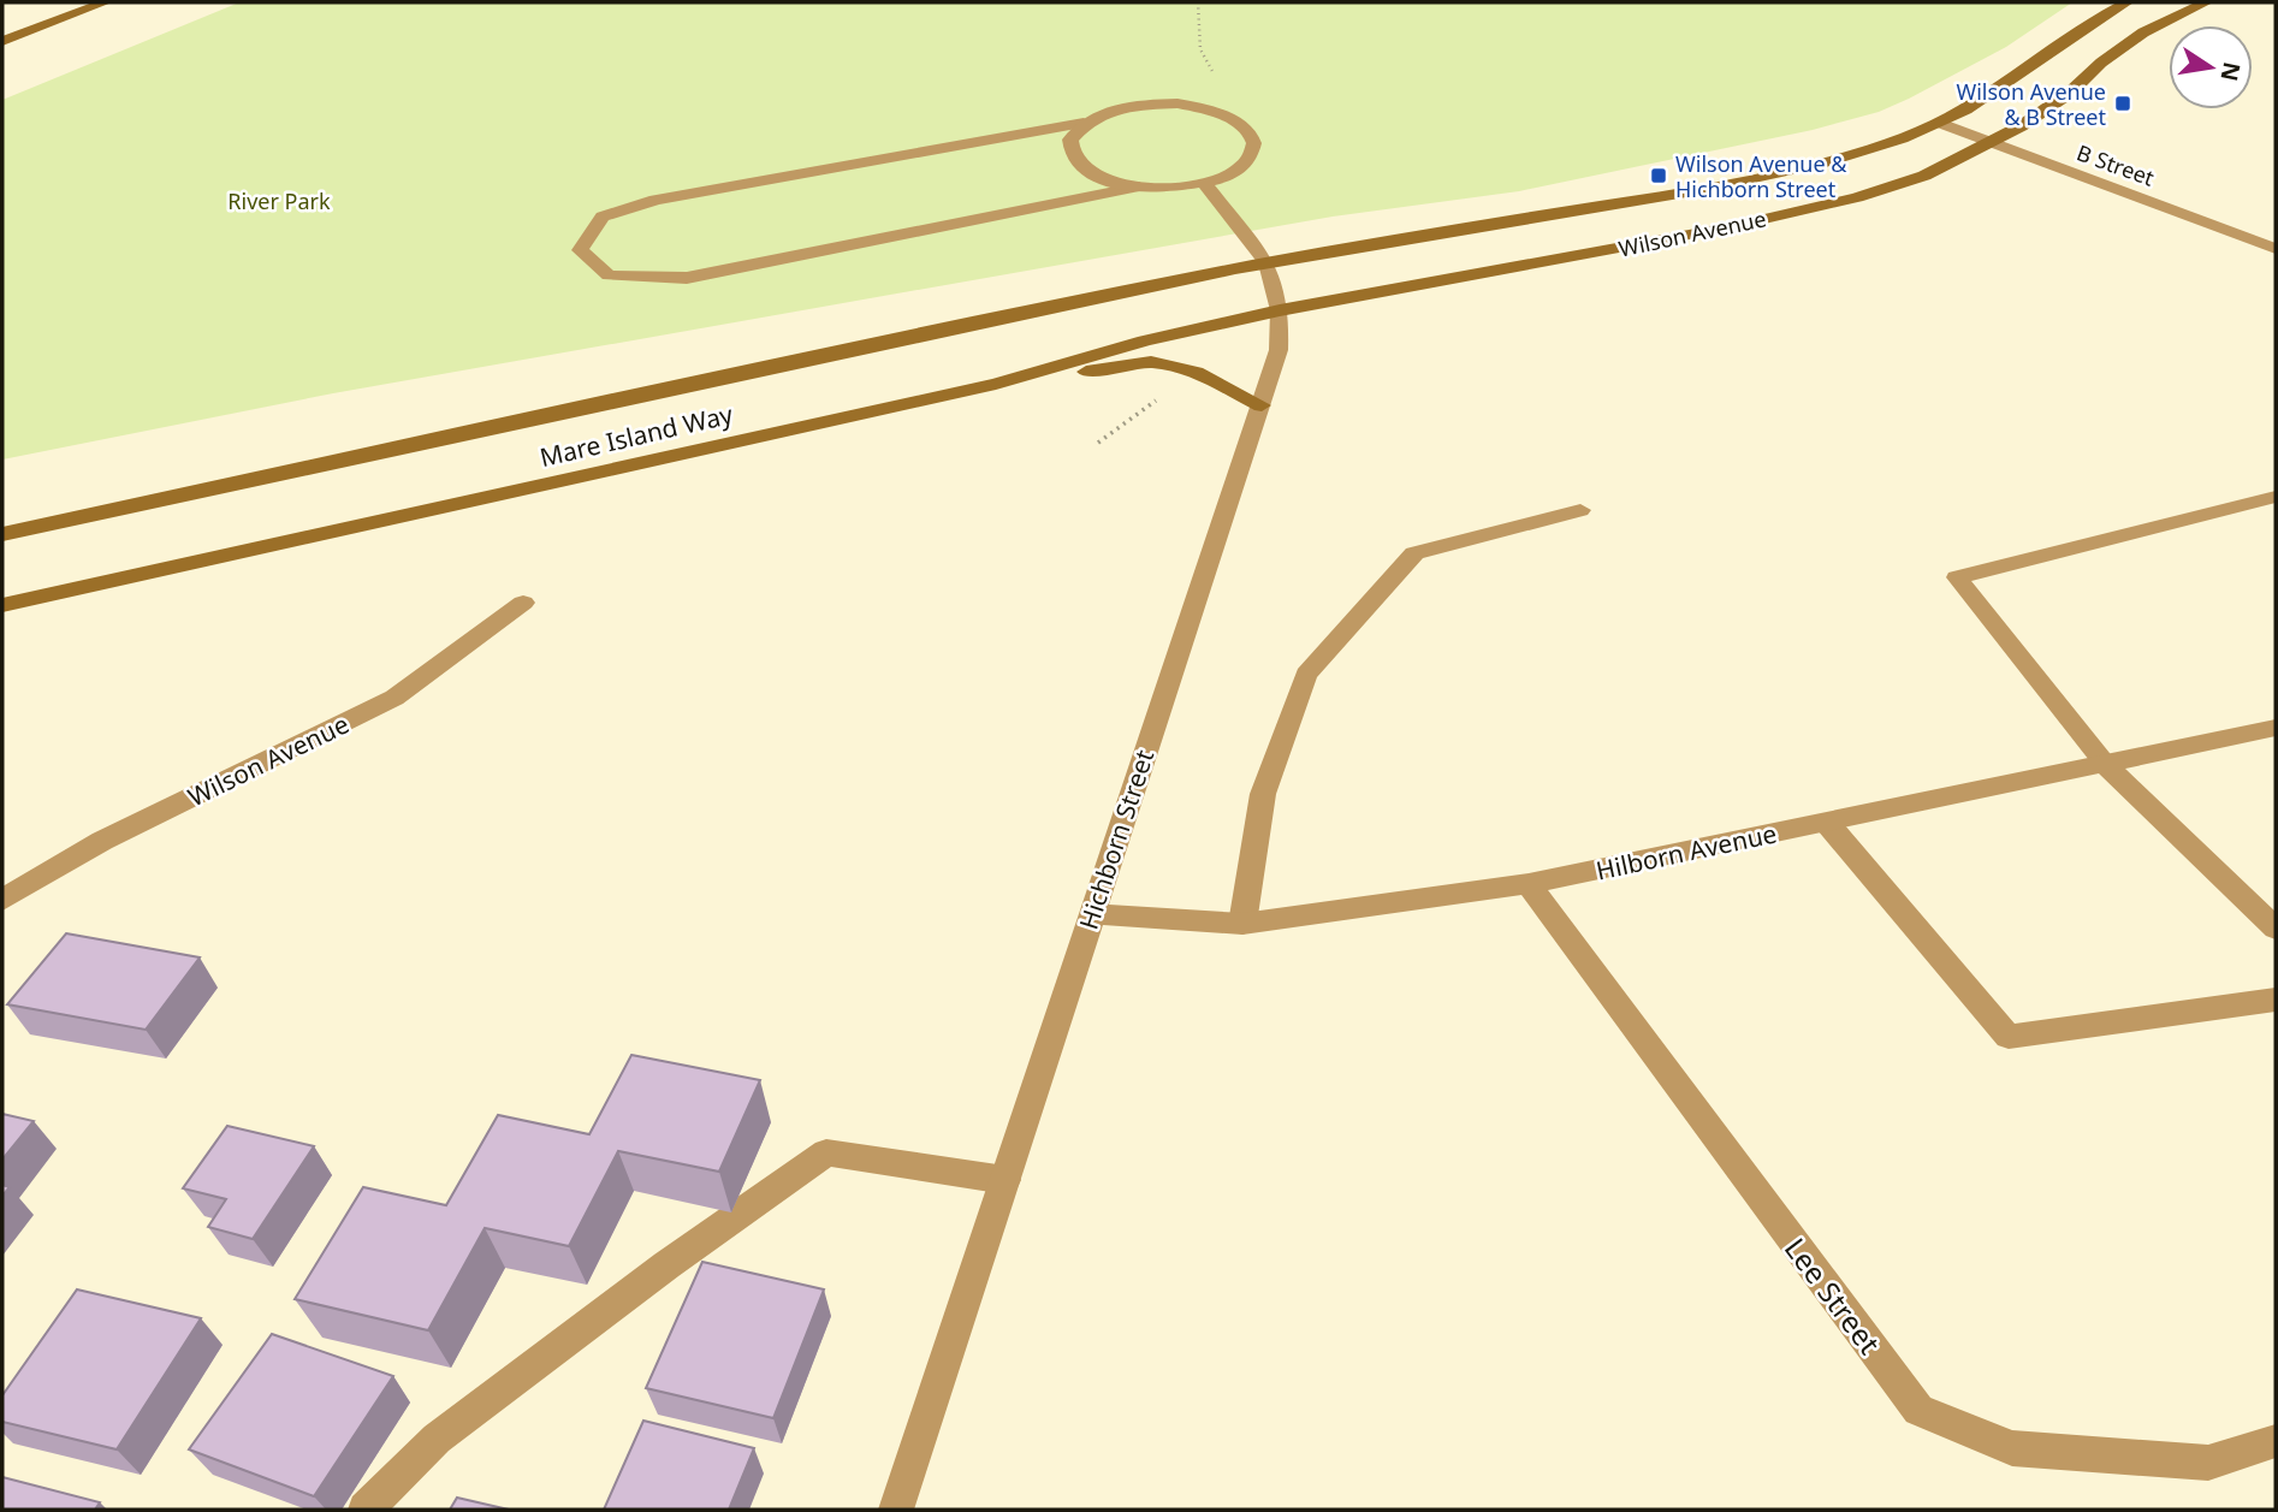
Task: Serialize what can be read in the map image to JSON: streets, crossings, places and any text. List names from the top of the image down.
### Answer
{
  "streets": {
    "main road": ["Wilson Avenue", "Mare Island Way"],
    "street": [
      "B Street",
      "Hichborn Street",
      "Hilborn Avenue",
      "Lee Street"
    ]
  },
  "crossings": [
    ["B Street", "Wilson Avenue"],
    ["Wilson Avenue", "Mare Island Way"],
    ["Wilson Avenue", "Hichborn Street"],
    ["Mare Island Way", "Hichborn Street"],
    ["Hichborn Street", "Hilborn Avenue"],
    ["Hilborn Avenue", "Lee Street"]
  ],
  "parks": ["River Park"],
  "places": {
    "transit": ["Wilson Avenue & B Street", "Wilson Avenue & Hichborn Street"]
  },
  "north": "right"
}
